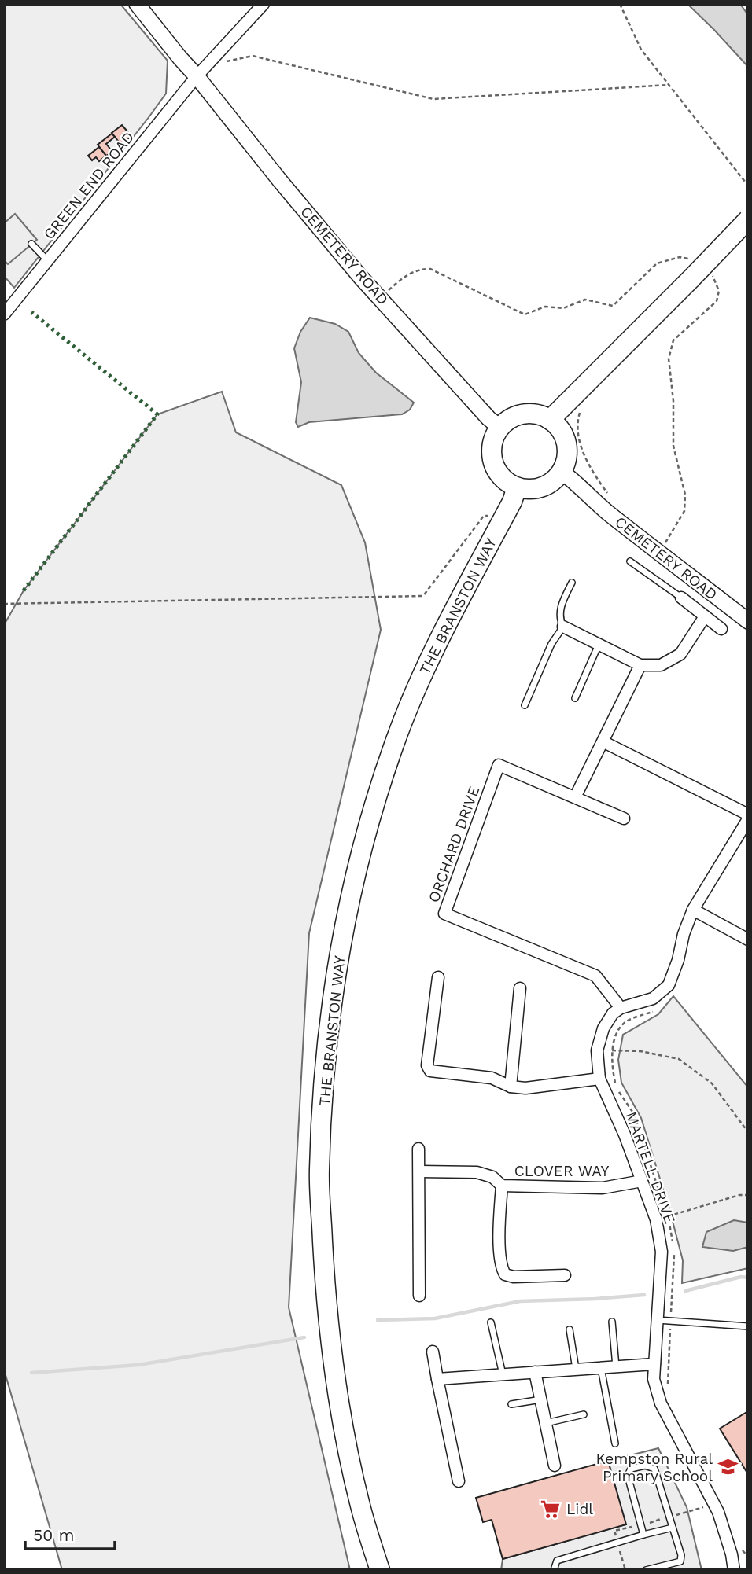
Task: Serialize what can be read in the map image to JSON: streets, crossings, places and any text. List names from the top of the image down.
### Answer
{
  "streets": {
    "highway": ["THE BRANSTON WAY"],
    "main road": ["CEMETERY ROAD"],
    "street": [
      "GREEN END ROAD",
      "ORCHARD DRIVE",
      "MARTELL DRIVE",
      "CLOVER WAY"
    ]
  },
  "crossings": [
    ["GREEN END ROAD", "CEMETERY ROAD"],
    ["CEMETERY ROAD", "THE BRANSTON WAY"],
    ["ORCHARD DRIVE", "MARTELL DRIVE"],
    ["MARTELL DRIVE", "CLOVER WAY"]
  ],
  "places": {
    "school or university": ["Kempston Rural Primary School"],
    "supermarket": ["Lidl"]
  },
  "scale_bar": "50 m"
}
